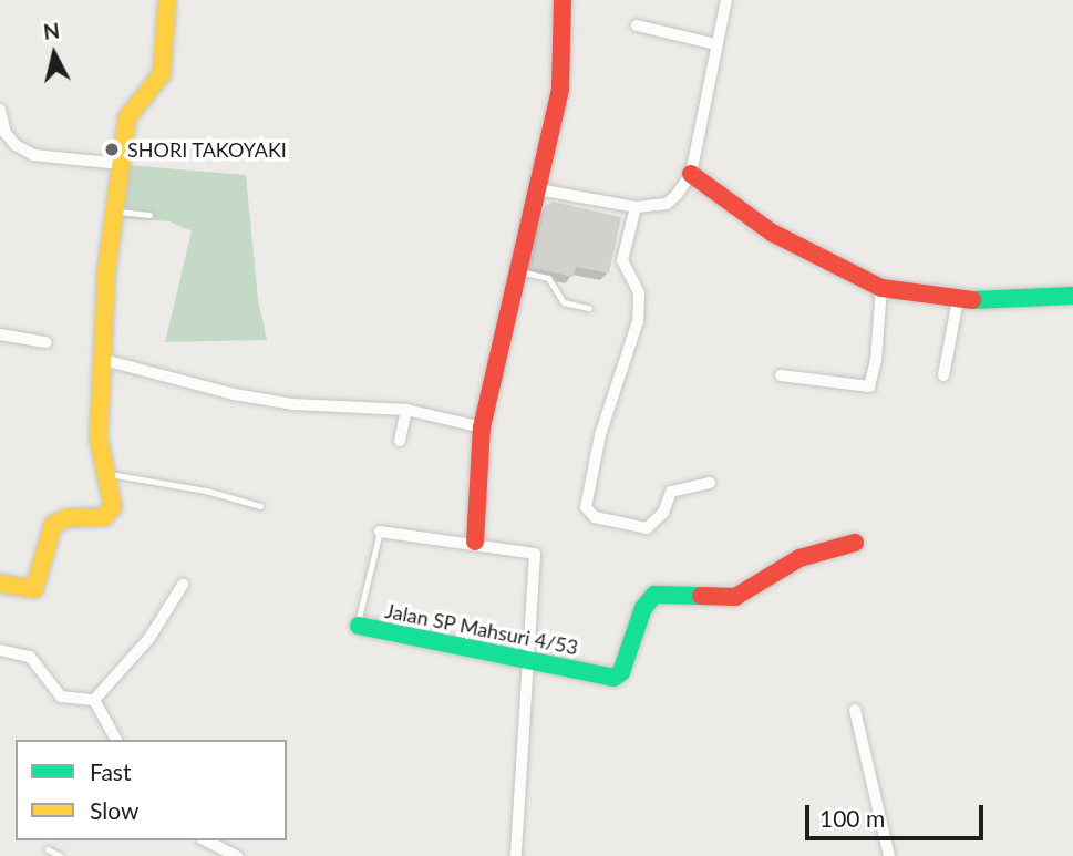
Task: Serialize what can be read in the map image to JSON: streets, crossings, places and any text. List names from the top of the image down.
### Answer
{
  "streets": {
    "street": ["Jalan SP Mahsuri 4/53"]
  },
  "places": ["SHORI TAKOYAKI"],
  "legend": ["Fast", "Slow"],
  "scale_bar": "100 m",
  "north": "top"
}
